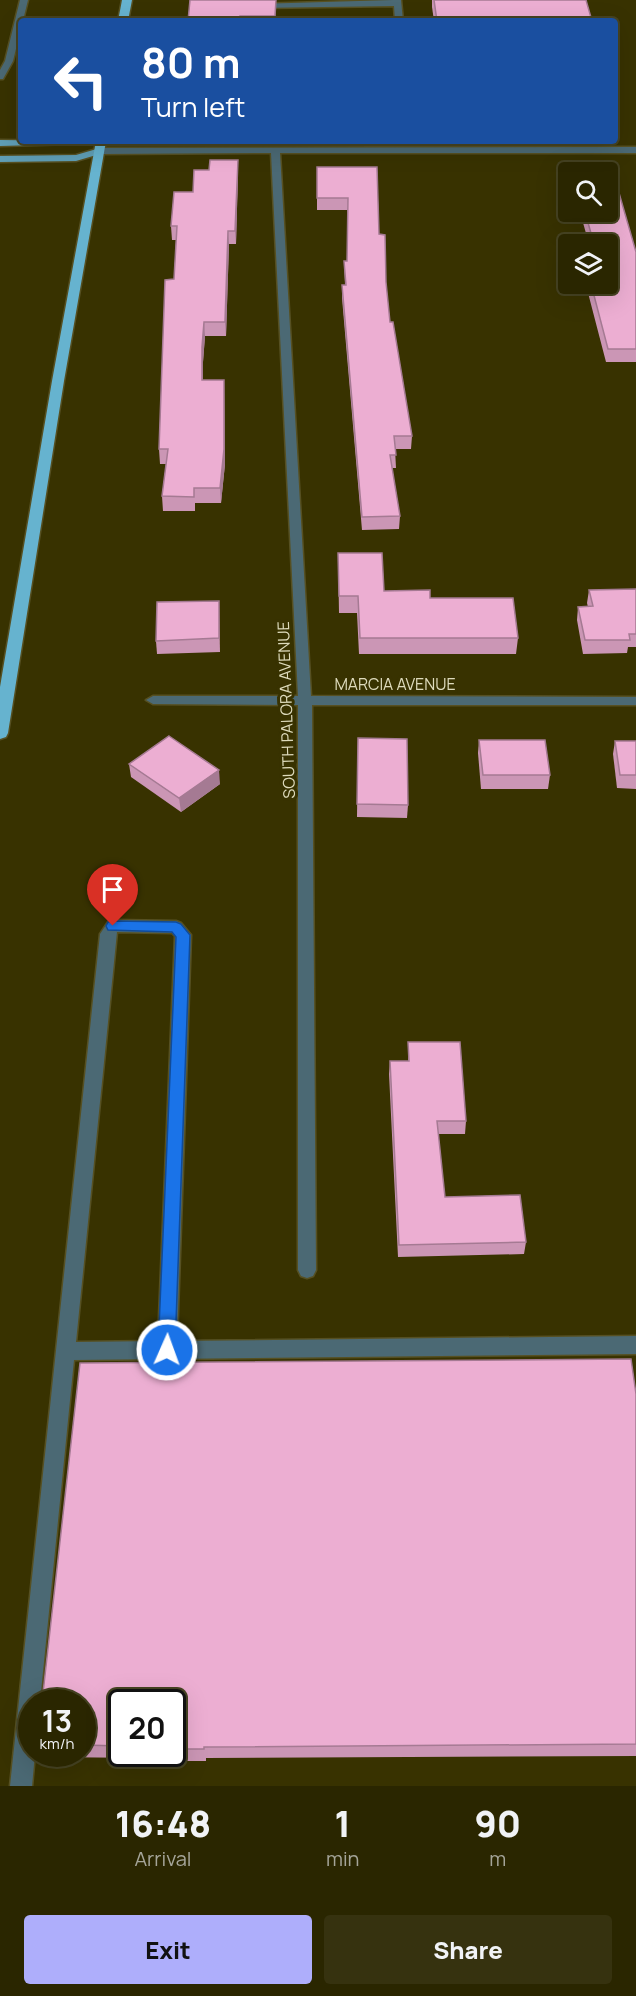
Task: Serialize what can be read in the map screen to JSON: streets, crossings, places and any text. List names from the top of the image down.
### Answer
{
  "streets": {
    "street": ["MARCIA AVENUE", "SOUTH PALORA AVENUE"]
  },
  "crossings": [
    ["MARCIA AVENUE", "SOUTH PALORA AVENUE"]
  ],
  "page": {
    "turn": ["80 m", "Turn left"],
    "speed": "13 km/h",
    "limit": "20",
    "eta": [
      "16:48",
      "Arrival",
      "1",
      "min",
      "90",
      "m"
    ],
    "buttons": ["Exit", "Share"]
  }
}
